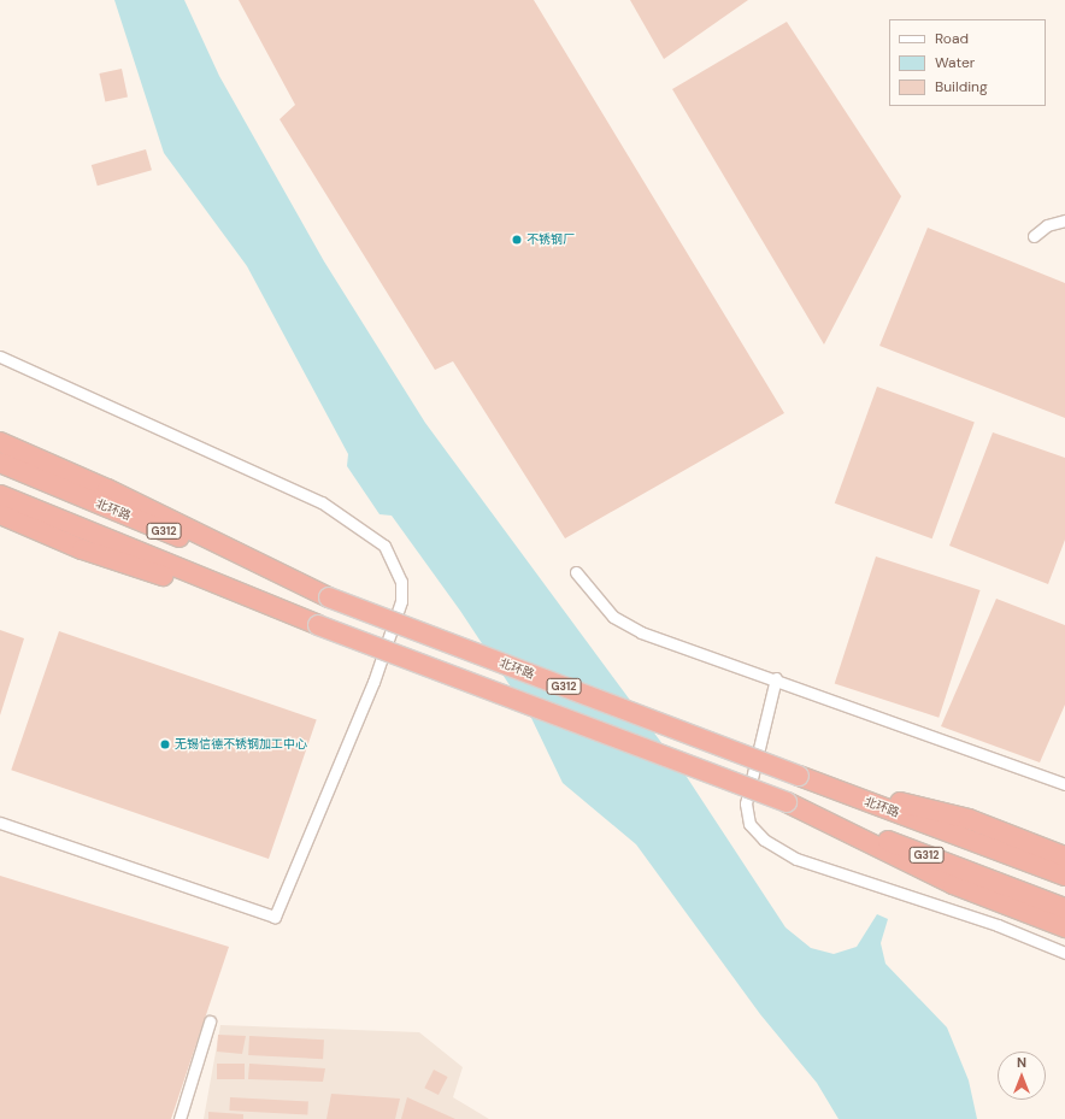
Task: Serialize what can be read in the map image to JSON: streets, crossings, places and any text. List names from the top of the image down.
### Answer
{
  "streets": {
    "highway": ["北环路", "G312"]
  },
  "places": ["不锈钢厂", "无锡信德不锈钢加工中心"],
  "legend": ["Road", "Water", "Building"],
  "north": "top"
}
